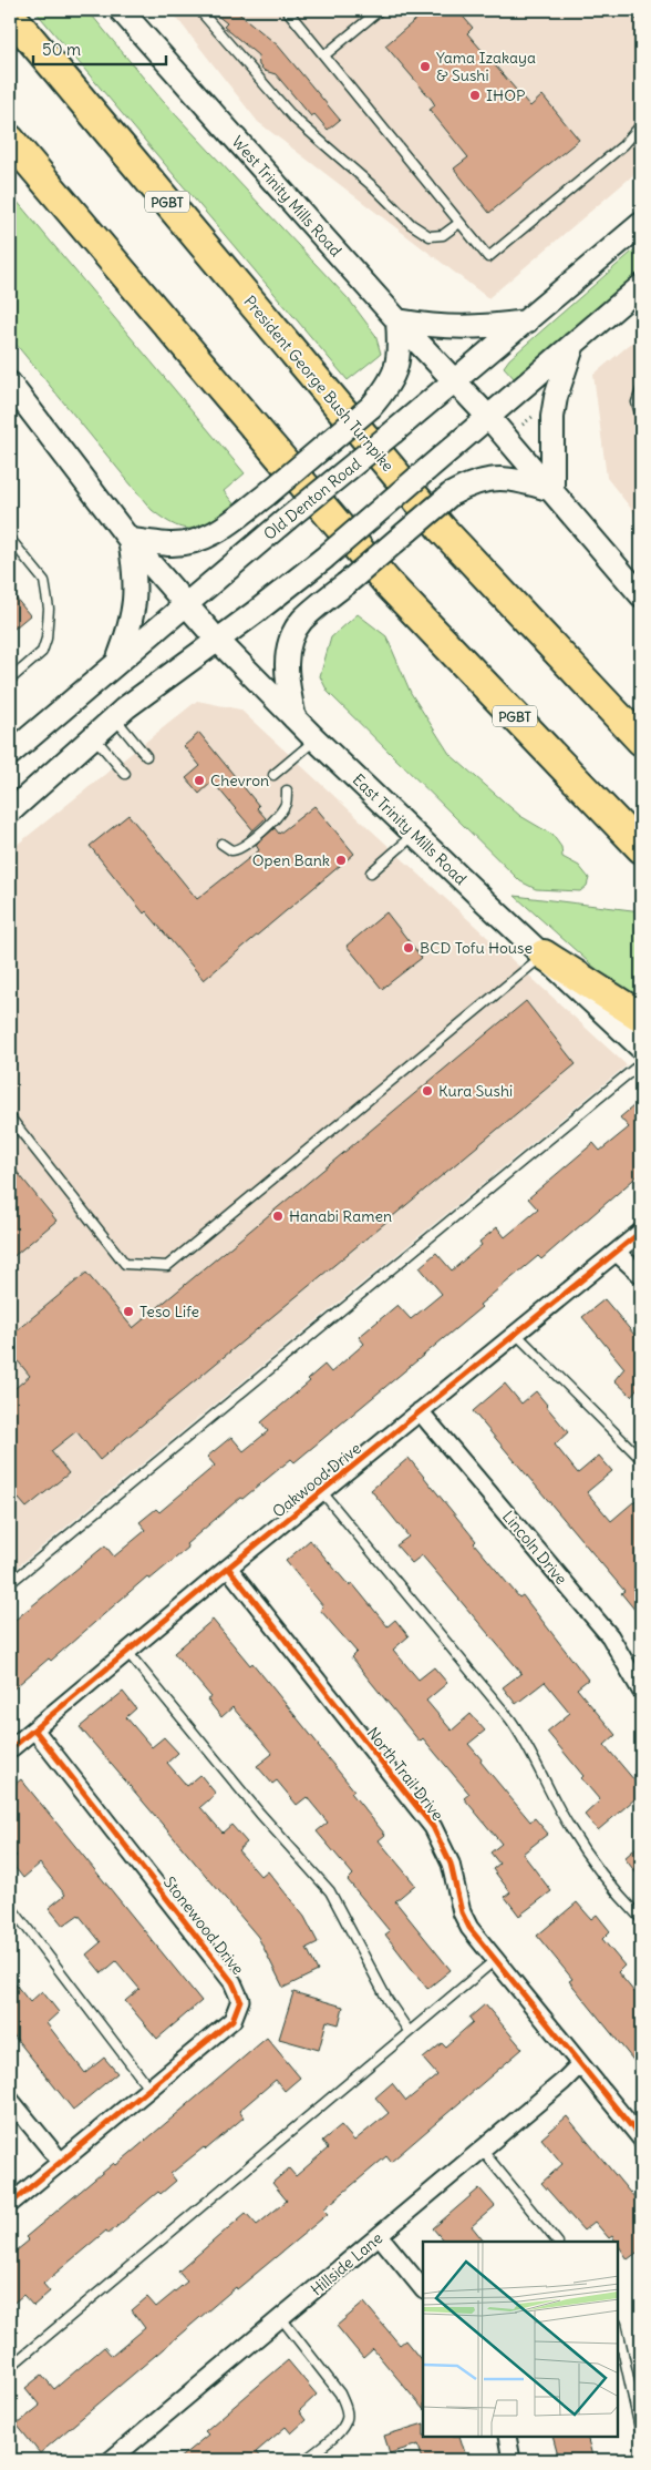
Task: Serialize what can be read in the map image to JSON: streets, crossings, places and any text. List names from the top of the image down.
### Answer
{
  "streets": {
    "highway": ["PGBT", "President George Bush Turnpike"],
    "main road": ["West Trinity Mills Road", "Old Denton Road", "East Trinity Mills Road"],
    "street": [
      "Oakwood Drive",
      "Lincoln Drive",
      "North Trail Drive",
      "Stonewood Drive",
      "Hillside Lane"
    ]
  },
  "crossings": [
    ["West Trinity Mills Road", "Old Denton Road"],
    ["Old Denton Road", "East Trinity Mills Road"],
    ["Oakwood Drive", "Lincoln Drive"],
    ["Oakwood Drive", "North Trail Drive"],
    ["Oakwood Drive", "Stonewood Drive"],
    ["North Trail Drive", "Hillside Lane"]
  ],
  "places": [
    "Yama Izakaya & Sushi",
    "IHOP",
    "Chevron",
    "Open Bank",
    "BCD Tofu House",
    "Kura Sushi",
    "Hanabi Ramen",
    "Teso Life"
  ],
  "scale_bar": "50 m"
}
